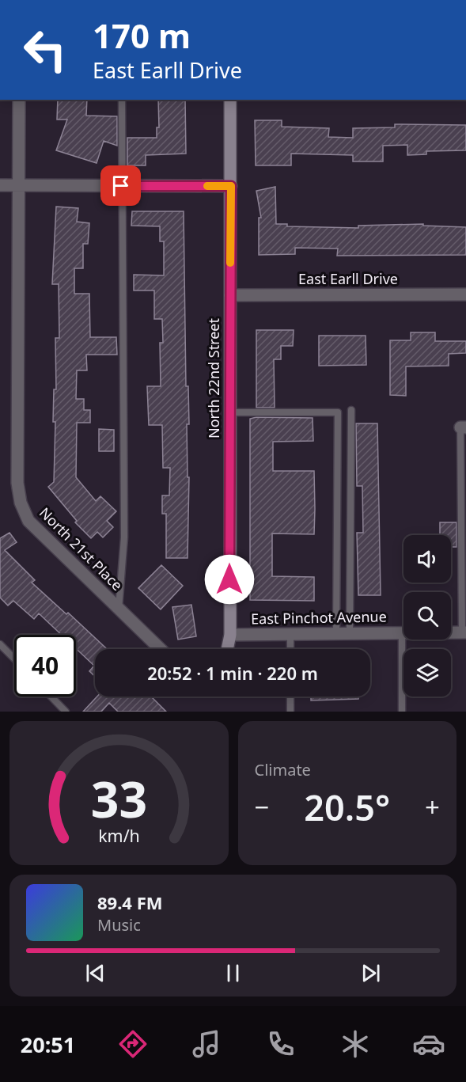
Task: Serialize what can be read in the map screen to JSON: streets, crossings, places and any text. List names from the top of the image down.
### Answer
{
  "streets": {
    "street": [
      "East Earll Drive",
      "North 22nd Street",
      "North 21st Place",
      "East Pinchot Avenue"
    ]
  },
  "crossings": [
    ["East Earll Drive", "North 22nd Street"],
    ["North 22nd Street", "East Pinchot Avenue"]
  ],
  "page": {
    "turn": ["170 m", "East Earll Drive"],
    "limit": "40",
    "trip": "20:52 · 1 min · 220 m",
    "tile": "Climate",
    "heat": ["−", "20.5°", "+"],
    "song": ["89.4 FM", "Music"],
    "tabs": "20:51",
    "gauge": ["33", "km/h"]
  }
}
